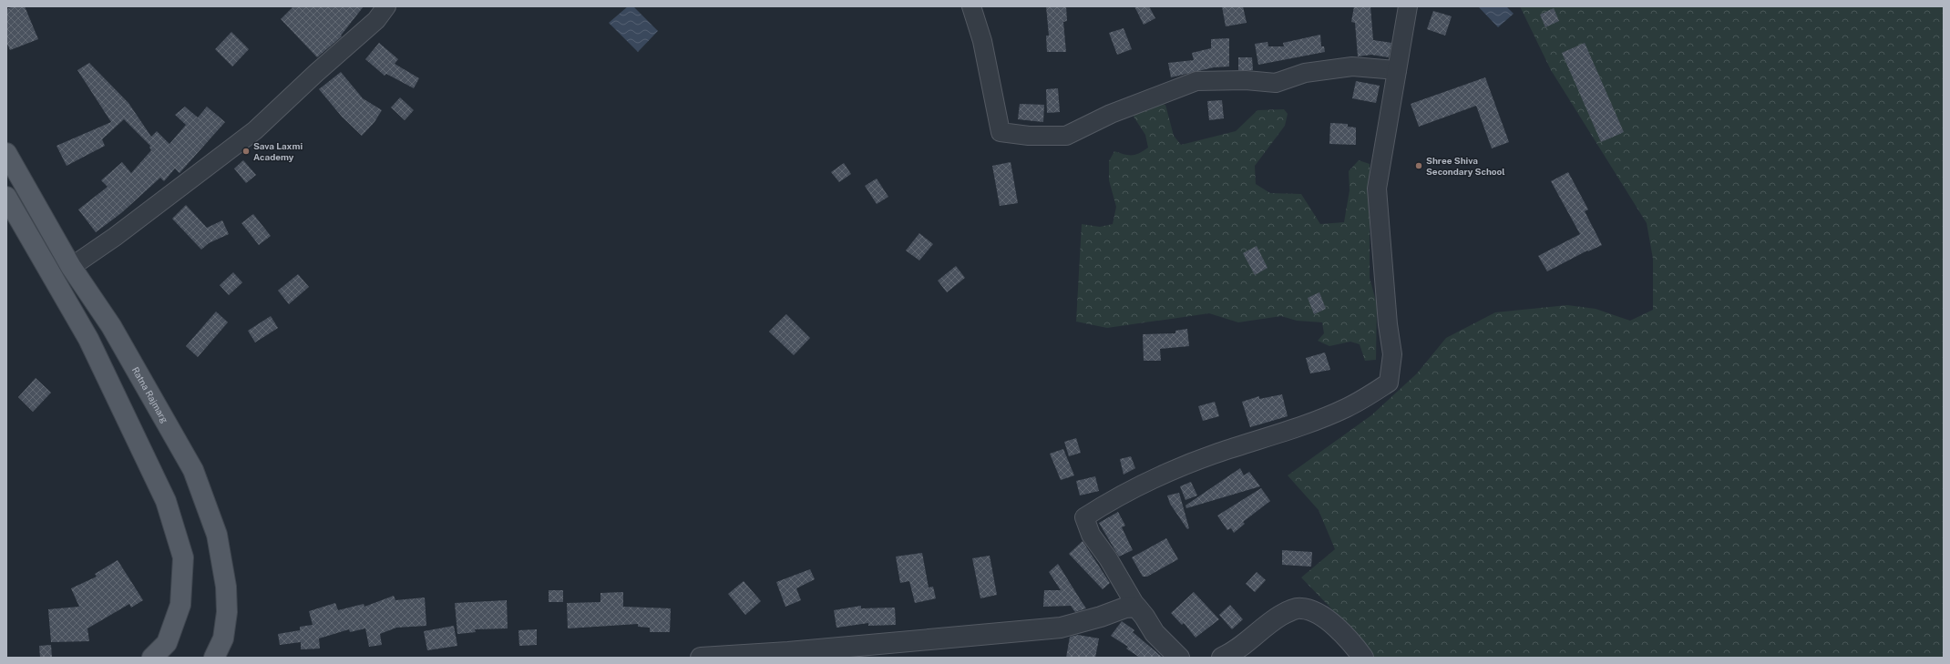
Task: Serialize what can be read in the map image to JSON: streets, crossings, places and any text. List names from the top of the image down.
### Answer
{
  "streets": {
    "main road": ["Ratna Rajmarg"]
  },
  "places": ["Sava Laxmi Academy", "Shree Shiva Secondary School"]
}
